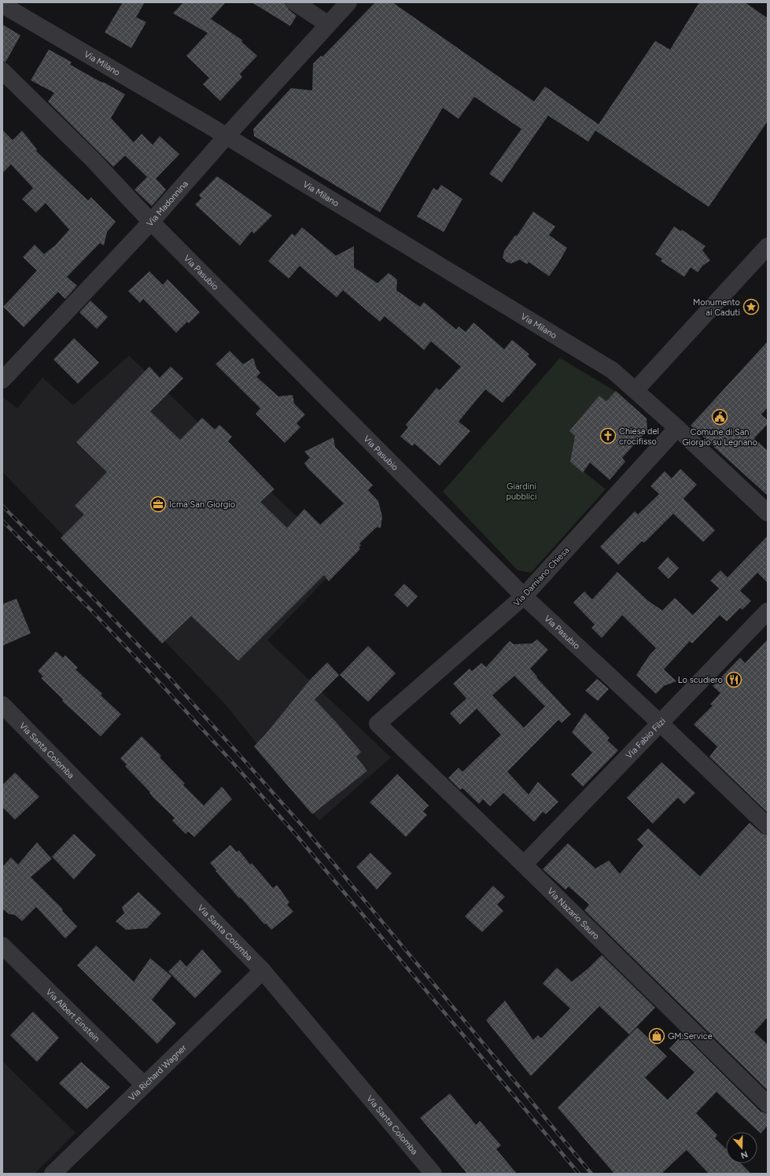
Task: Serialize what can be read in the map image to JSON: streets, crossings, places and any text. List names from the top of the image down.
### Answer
{
  "streets": {
    "street": [
      "Via Milano",
      "Via Madonnina",
      "Via Pasubio",
      "Via Damiano Chiesa",
      "Via Fabio Filzi",
      "Via Santa Colomba",
      "Via Nazario Sauro",
      "Via Albert Einstein",
      "Via Richard Wagner"
    ]
  },
  "crossings": [
    ["Via Milano", "Via Madonnina"],
    ["Via Milano", "Via Damiano Chiesa"],
    ["Via Madonnina", "Via Pasubio"],
    ["Via Pasubio", "Via Damiano Chiesa"],
    ["Via Pasubio", "Via Fabio Filzi"],
    ["Via Damiano Chiesa", "Via Nazario Sauro"],
    ["Via Fabio Filzi", "Via Nazario Sauro"],
    ["Via Santa Colomba", "Via Richard Wagner"],
    ["Via Albert Einstein", "Via Richard Wagner"]
  ],
  "parks": ["Giardini pubblici"],
  "places": {
    "place": ["Monumento ai Caduti"],
    "public building": ["Comune di San Giorgio su Legnano"],
    "church": ["Chiesa del crocifisso"],
    "office": ["Icma San Giorgio"],
    "restaurant": ["Lo scudiero"],
    "shop": ["GM.Service"]
  },
  "north": "bottom"
}
